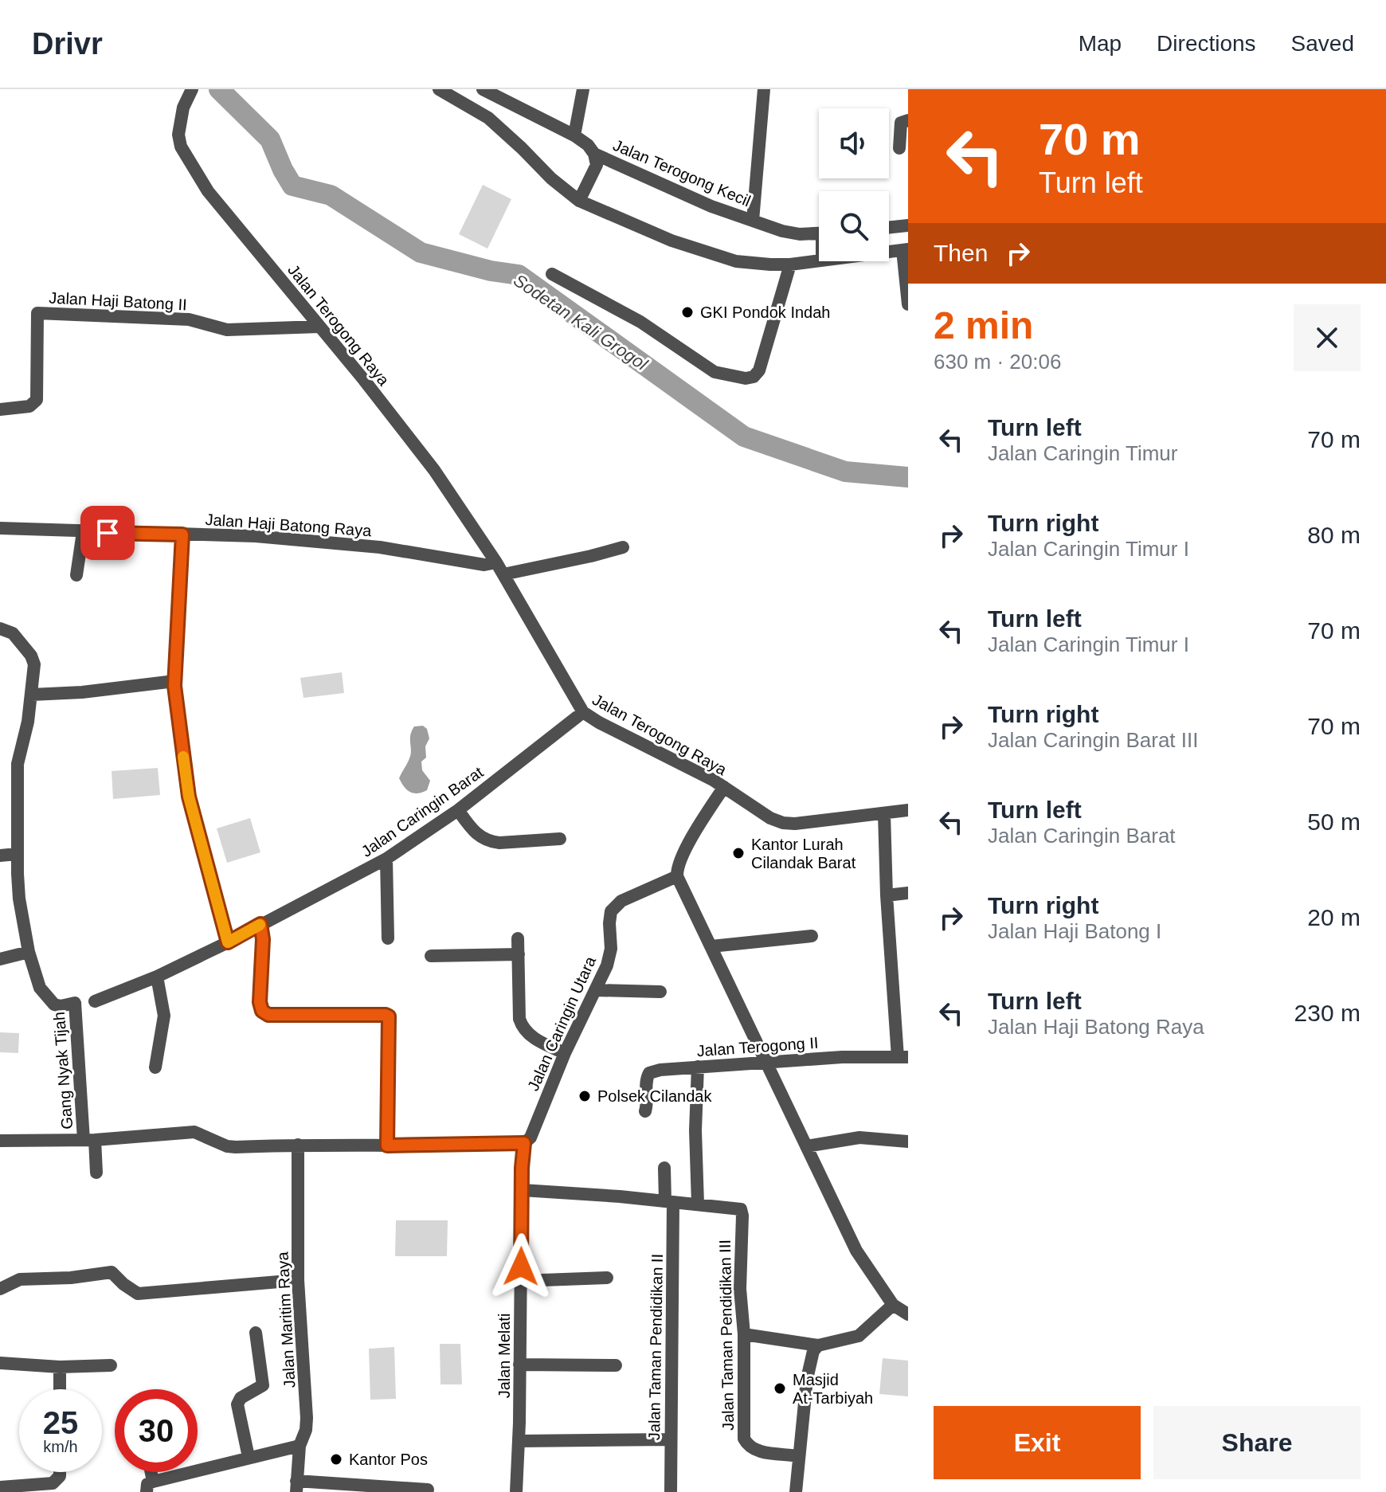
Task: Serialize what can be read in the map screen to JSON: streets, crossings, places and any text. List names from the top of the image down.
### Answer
{
  "streets": {
    "street": [
      "Jalan Terogong Kecil",
      "Jalan Haji Batong II",
      "Jalan Terogong Raya",
      "Jalan Haji Batong Raya",
      "Jalan Caringin Barat",
      "Jalan Caringin Utara",
      "Jalan Terogong II",
      "Gang Nyak Tijah",
      "Jalan Maritim Raya",
      "Jalan Taman Pendidikan III",
      "Jalan Taman Pendidikan II",
      "Jalan Melati"
    ]
  },
  "crossings": [
    ["Jalan Haji Batong II", "Jalan Terogong Raya"],
    ["Jalan Terogong Raya", "Jalan Haji Batong Raya"],
    ["Jalan Terogong Raya", "Jalan Caringin Barat"],
    ["Jalan Terogong Raya", "Jalan Caringin Utara"],
    ["Jalan Caringin Utara", "Jalan Melati"]
  ],
  "water": ["Sodetan Kali Grogol"],
  "places": [
    "GKI Pondok Indah",
    "Kantor Lurah Cilandak Barat",
    "Polsek Cilandak",
    "Masjid At-Tarbiyah",
    "Kantor Pos"
  ],
  "page": {
    "header": "Drivr",
    "nav": ["Map", "Directions", "Saved"],
    "turn": ["70 m", "Turn left"],
    "then": "Then",
    "heading": ["2 min", "630 m · 20:06"],
    "list": [
      {
        "name": "Turn left",
        "note": "Jalan Caringin Timur",
        "value": "70 m"
      },
      {
        "name": "Turn right",
        "note": "Jalan Caringin Timur I",
        "value": "80 m"
      },
      {
        "name": "Turn left",
        "note": "Jalan Caringin Timur I",
        "value": "70 m"
      },
      {
        "name": "Turn right",
        "note": "Jalan Caringin Barat III",
        "value": "70 m"
      },
      {
        "name": "Turn left",
        "note": "Jalan Caringin Barat",
        "value": "50 m"
      },
      {
        "name": "Turn right",
        "note": "Jalan Haji Batong I",
        "value": "20 m"
      },
      {
        "name": "Turn left",
        "note": "Jalan Haji Batong Raya",
        "value": "230 m"
      }
    ],
    "speed": "25 km/h",
    "limit": "30",
    "buttons": ["Exit", "Share"]
  }
}
